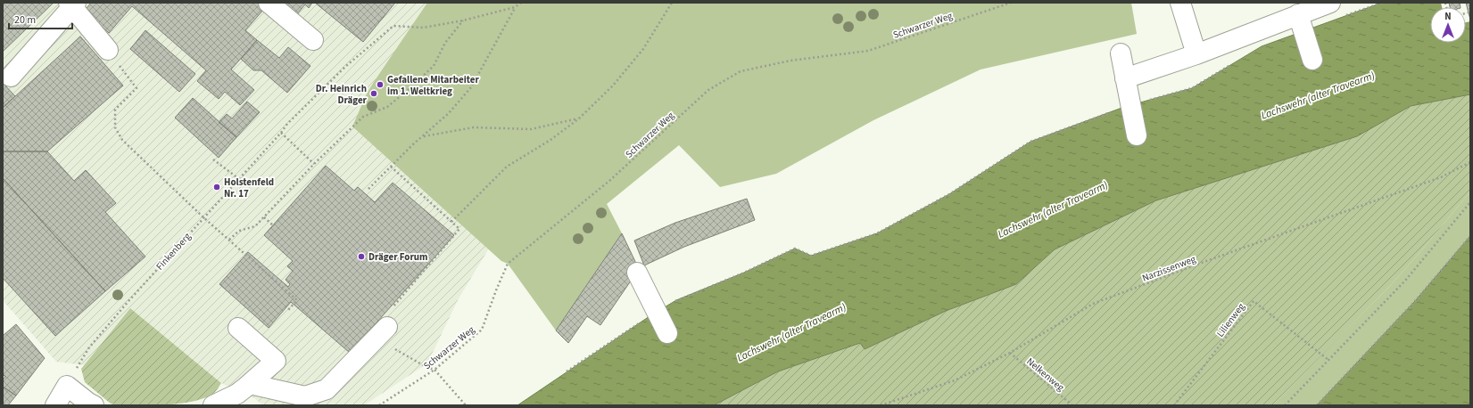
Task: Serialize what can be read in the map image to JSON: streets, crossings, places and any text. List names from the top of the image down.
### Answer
{
  "streets": {
    "path": [
      "Schwarzer Weg",
      "Finkenberg",
      "Narzissenweg",
      "Lilienweg",
      "Nelkenweg"
    ]
  },
  "crossings": [
    ["Narzissenweg", "Nelkenweg"]
  ],
  "water": ["Lachswehr (alter Travearm)"],
  "places": [
    "Gefallene Mitarbeiter im 1. Weltkrieg",
    "Dr. Heinrich Dräger",
    "Holstenfeld Nr. 17",
    "Dräger Forum"
  ],
  "scale_bar": "20 m",
  "north": "top"
}
